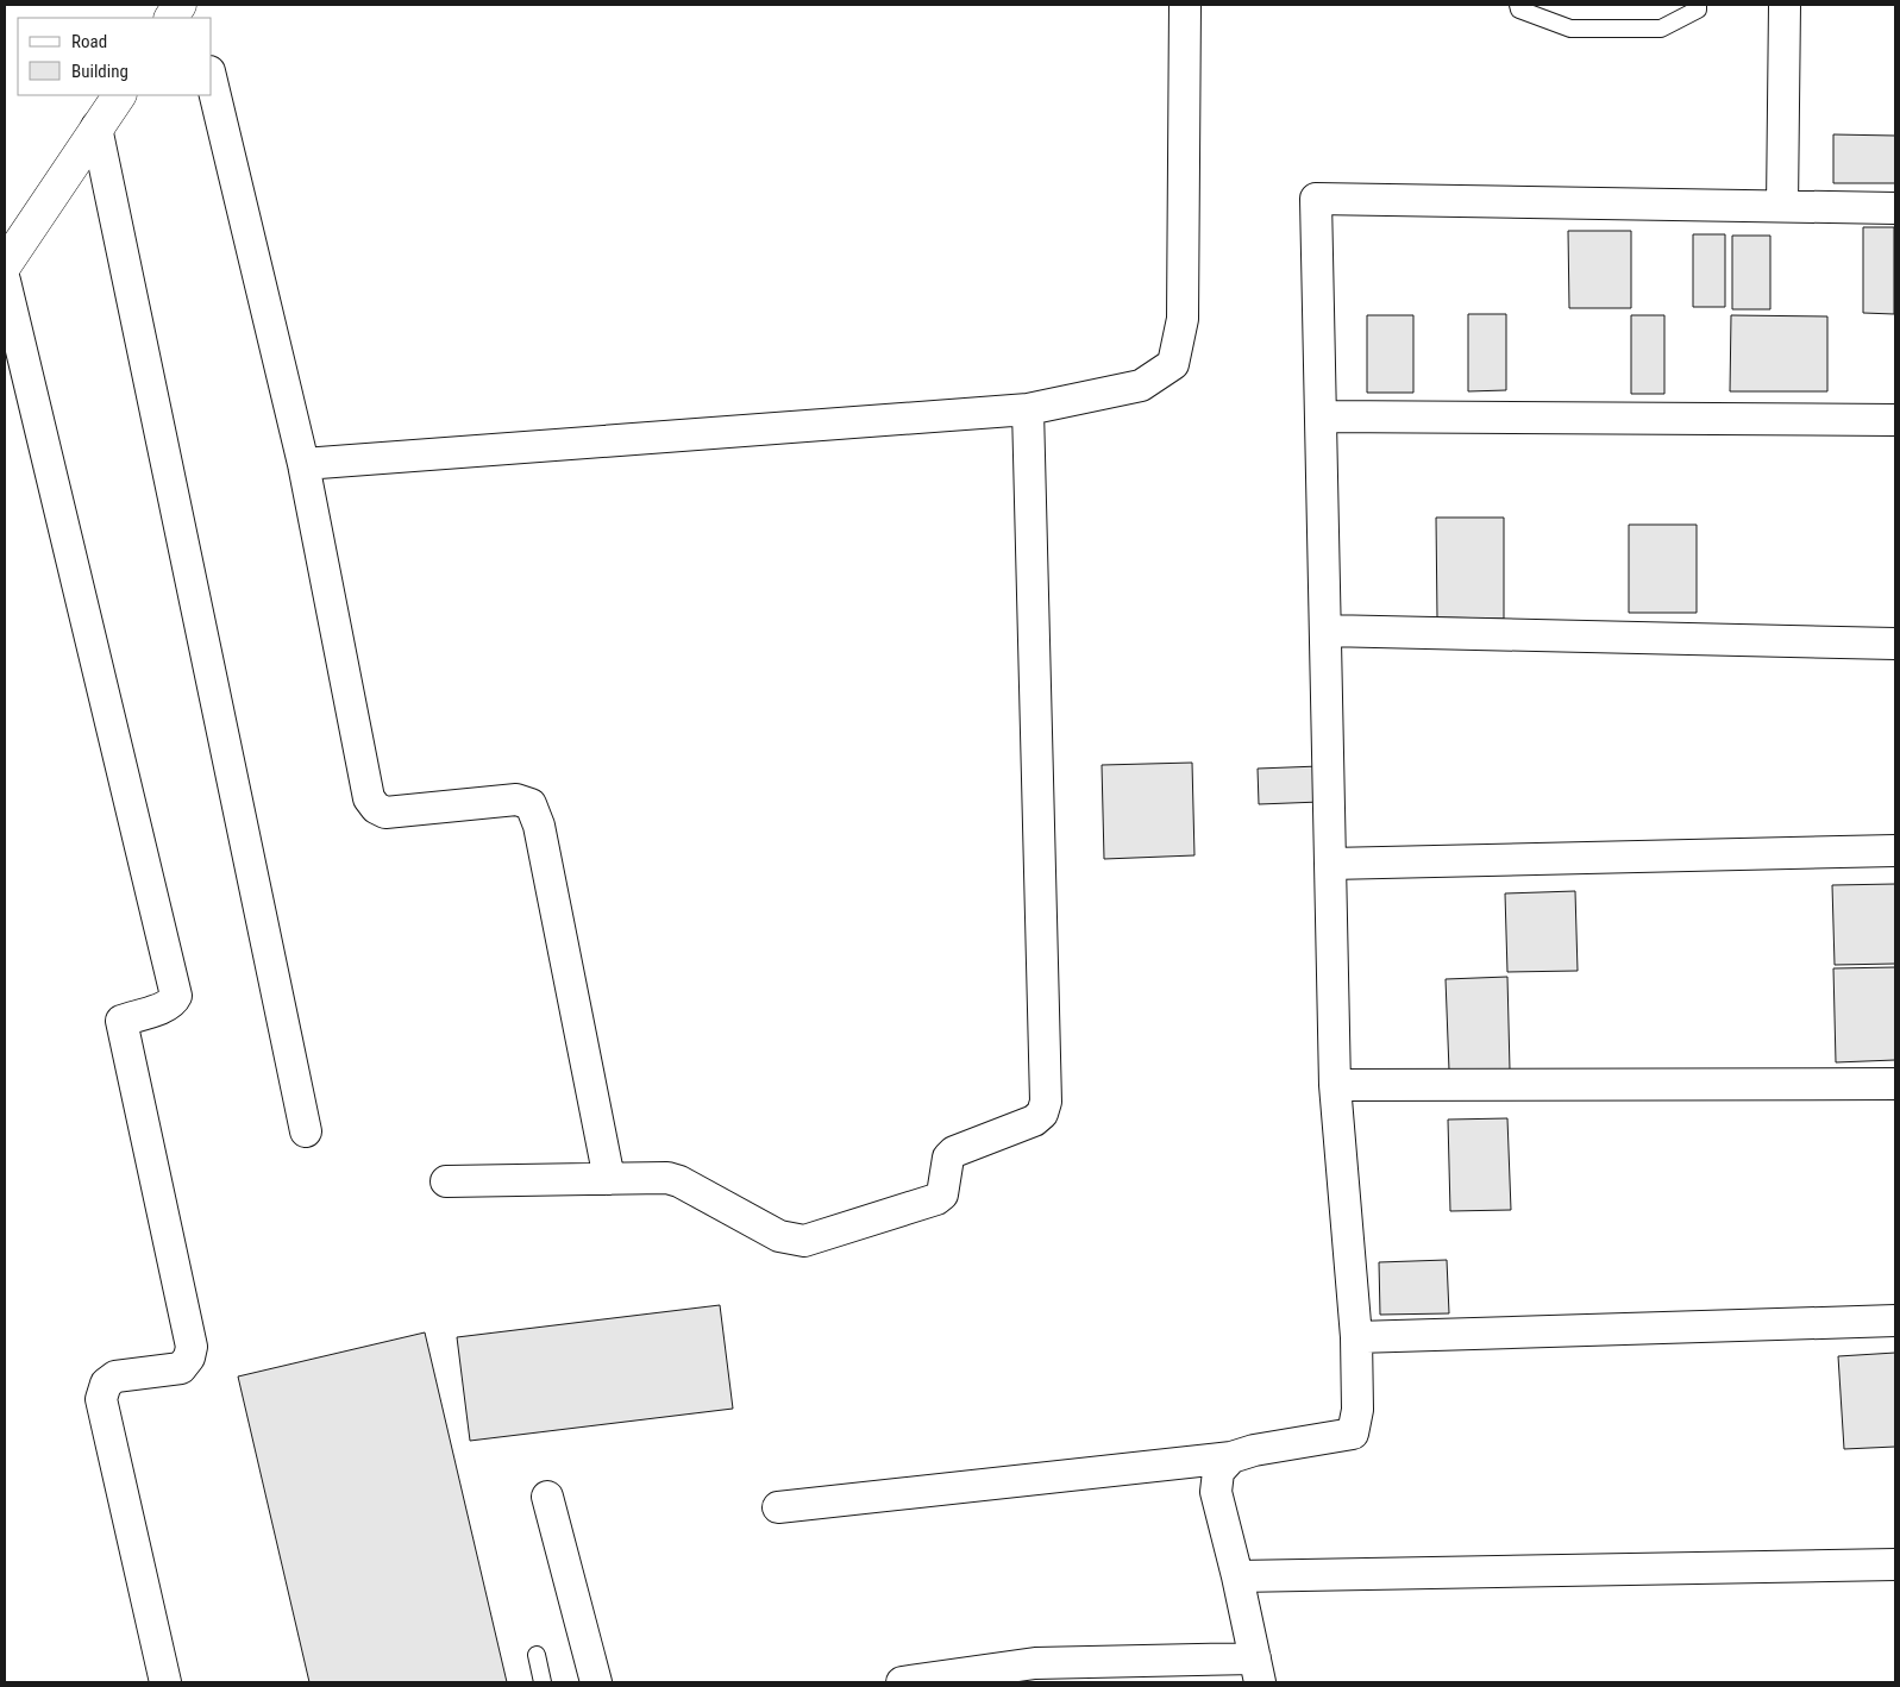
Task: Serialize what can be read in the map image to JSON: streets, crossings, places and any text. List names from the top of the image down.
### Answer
{
  "legend": ["Road", "Building"]
}
